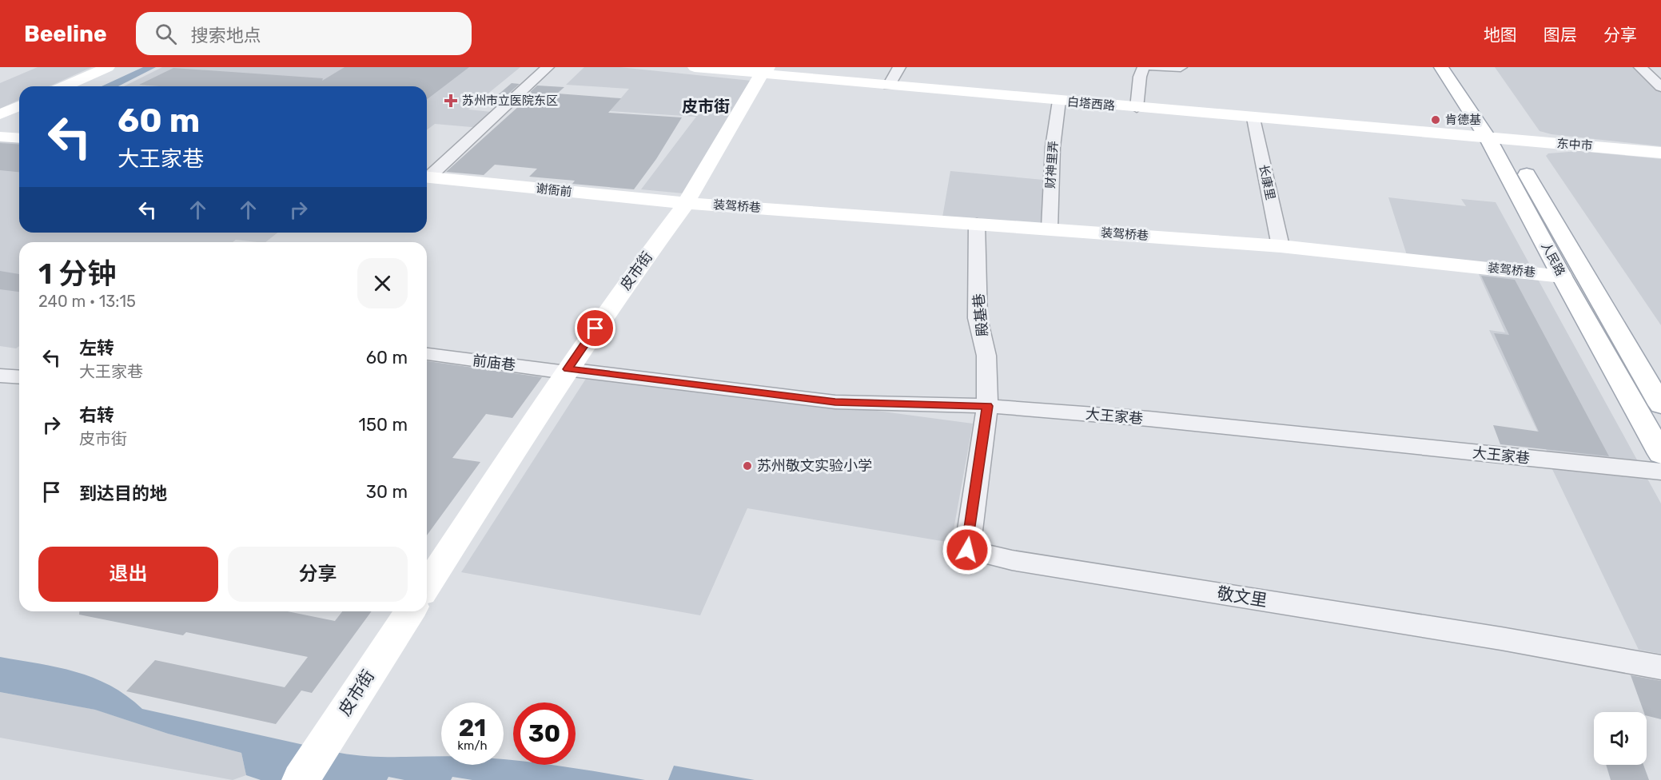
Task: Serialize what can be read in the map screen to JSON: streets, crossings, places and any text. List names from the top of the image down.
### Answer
{
  "streets": {
    "main road": [
      "白塔西路",
      "东中市",
      "谢衙前",
      "装驾桥巷",
      "人民路",
      "皮市街"
    ],
    "street": [
      "财神里弄",
      "长康里",
      "殿基巷",
      "前庙巷",
      "大王家巷",
      "敬文里"
    ]
  },
  "crossings": [
    ["白塔西路", "东中市"],
    ["白塔西路", "财神里弄"],
    ["白塔西路", "长康里"],
    ["白塔西路", "人民路"],
    ["白塔西路", "皮市街"],
    ["东中市", "人民路"],
    ["财神里弄", "装驾桥巷"],
    ["长康里", "装驾桥巷"],
    ["谢衙前", "装驾桥巷"],
    ["谢衙前", "皮市街"],
    ["装驾桥巷", "人民路"],
    ["装驾桥巷", "皮市街"],
    ["装驾桥巷", "殿基巷"],
    ["皮市街", "前庙巷"],
    ["皮市街", "大王家巷"],
    ["殿基巷", "大王家巷"],
    ["殿基巷", "敬文里"],
    ["前庙巷", "大王家巷"],
    ["大王家巷", "敬文里"]
  ],
  "districts": ["皮市街"],
  "places": {
    "health": ["苏州市立医院东区"],
    "other": ["肯德基", "苏州敬文实验小学"]
  },
  "page": {
    "header": "Beeline",
    "search": "搜索地点",
    "nav": ["地图", "图层", "分享"],
    "turn": ["60 m", "大王家巷"],
    "heading": ["1 分钟", "240 m · 13:15"],
    "list": [
      {
        "name": "左转",
        "note": "大王家巷",
        "value": "60 m"
      },
      {
        "name": "右转",
        "note": "皮市街",
        "value": "150 m"
      },
      {
        "name": "到达目的地",
        "value": "30 m"
      }
    ],
    "buttons": ["退出", "分享"],
    "speed": "21 km/h",
    "limit": "30"
  }
}
